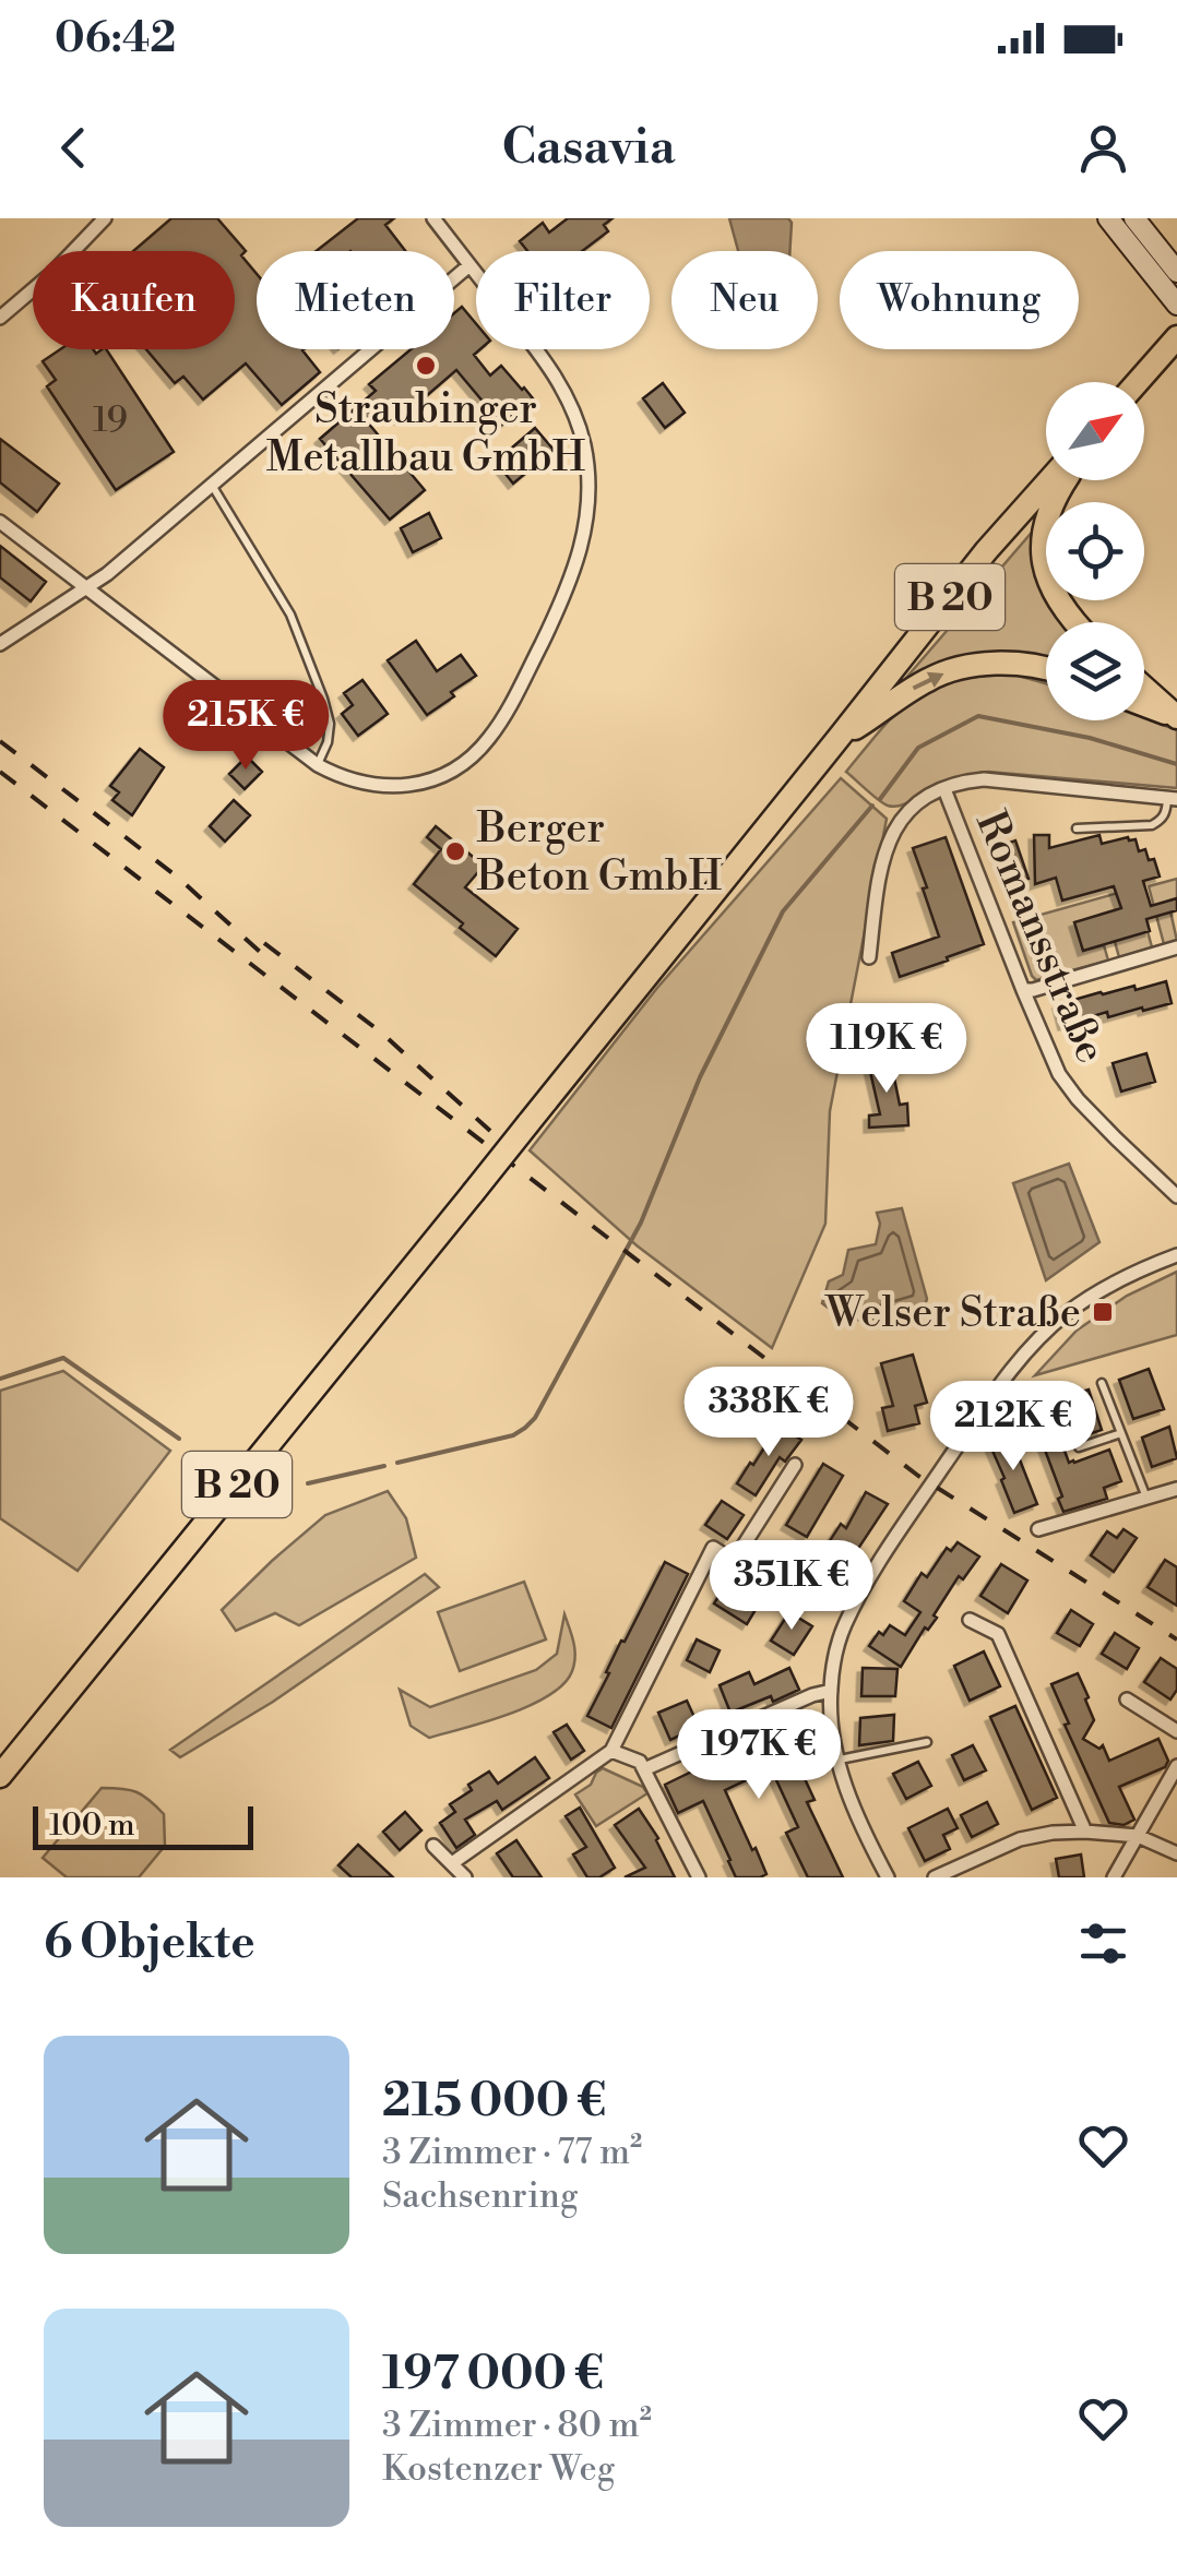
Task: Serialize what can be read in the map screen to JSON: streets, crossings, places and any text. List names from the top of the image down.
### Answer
{
  "streets": {
    "highway": ["B 20"],
    "street": ["Romansstraße"]
  },
  "places": {
    "other": ["Straubinger Metallbau GmbH", "Berger Beton GmbH"],
    "transit": ["Welser Straße"]
  },
  "house_numbers": ["19"],
  "scale_bar": "100 m",
  "north": "top right",
  "page": {
    "status": "06:42",
    "header": "Casavia",
    "chip": [
      "Kaufen",
      "Mieten",
      "Filter",
      "Neu",
      "Wohnung"
    ],
    "price": [
      "215K €",
      "119K €",
      "338K €",
      "212K €",
      "351K €",
      "197K €"
    ],
    "scale": "100 m",
    "heading": "6 Objekte",
    "list": [
      {
        "name": "215 000 €",
        "note": "3 Zimmer · 77 m² · Sachsenring"
      },
      {
        "name": "197 000 €",
        "note": "3 Zimmer · 80 m² · Kostenzer Weg"
      }
    ]
  }
}
